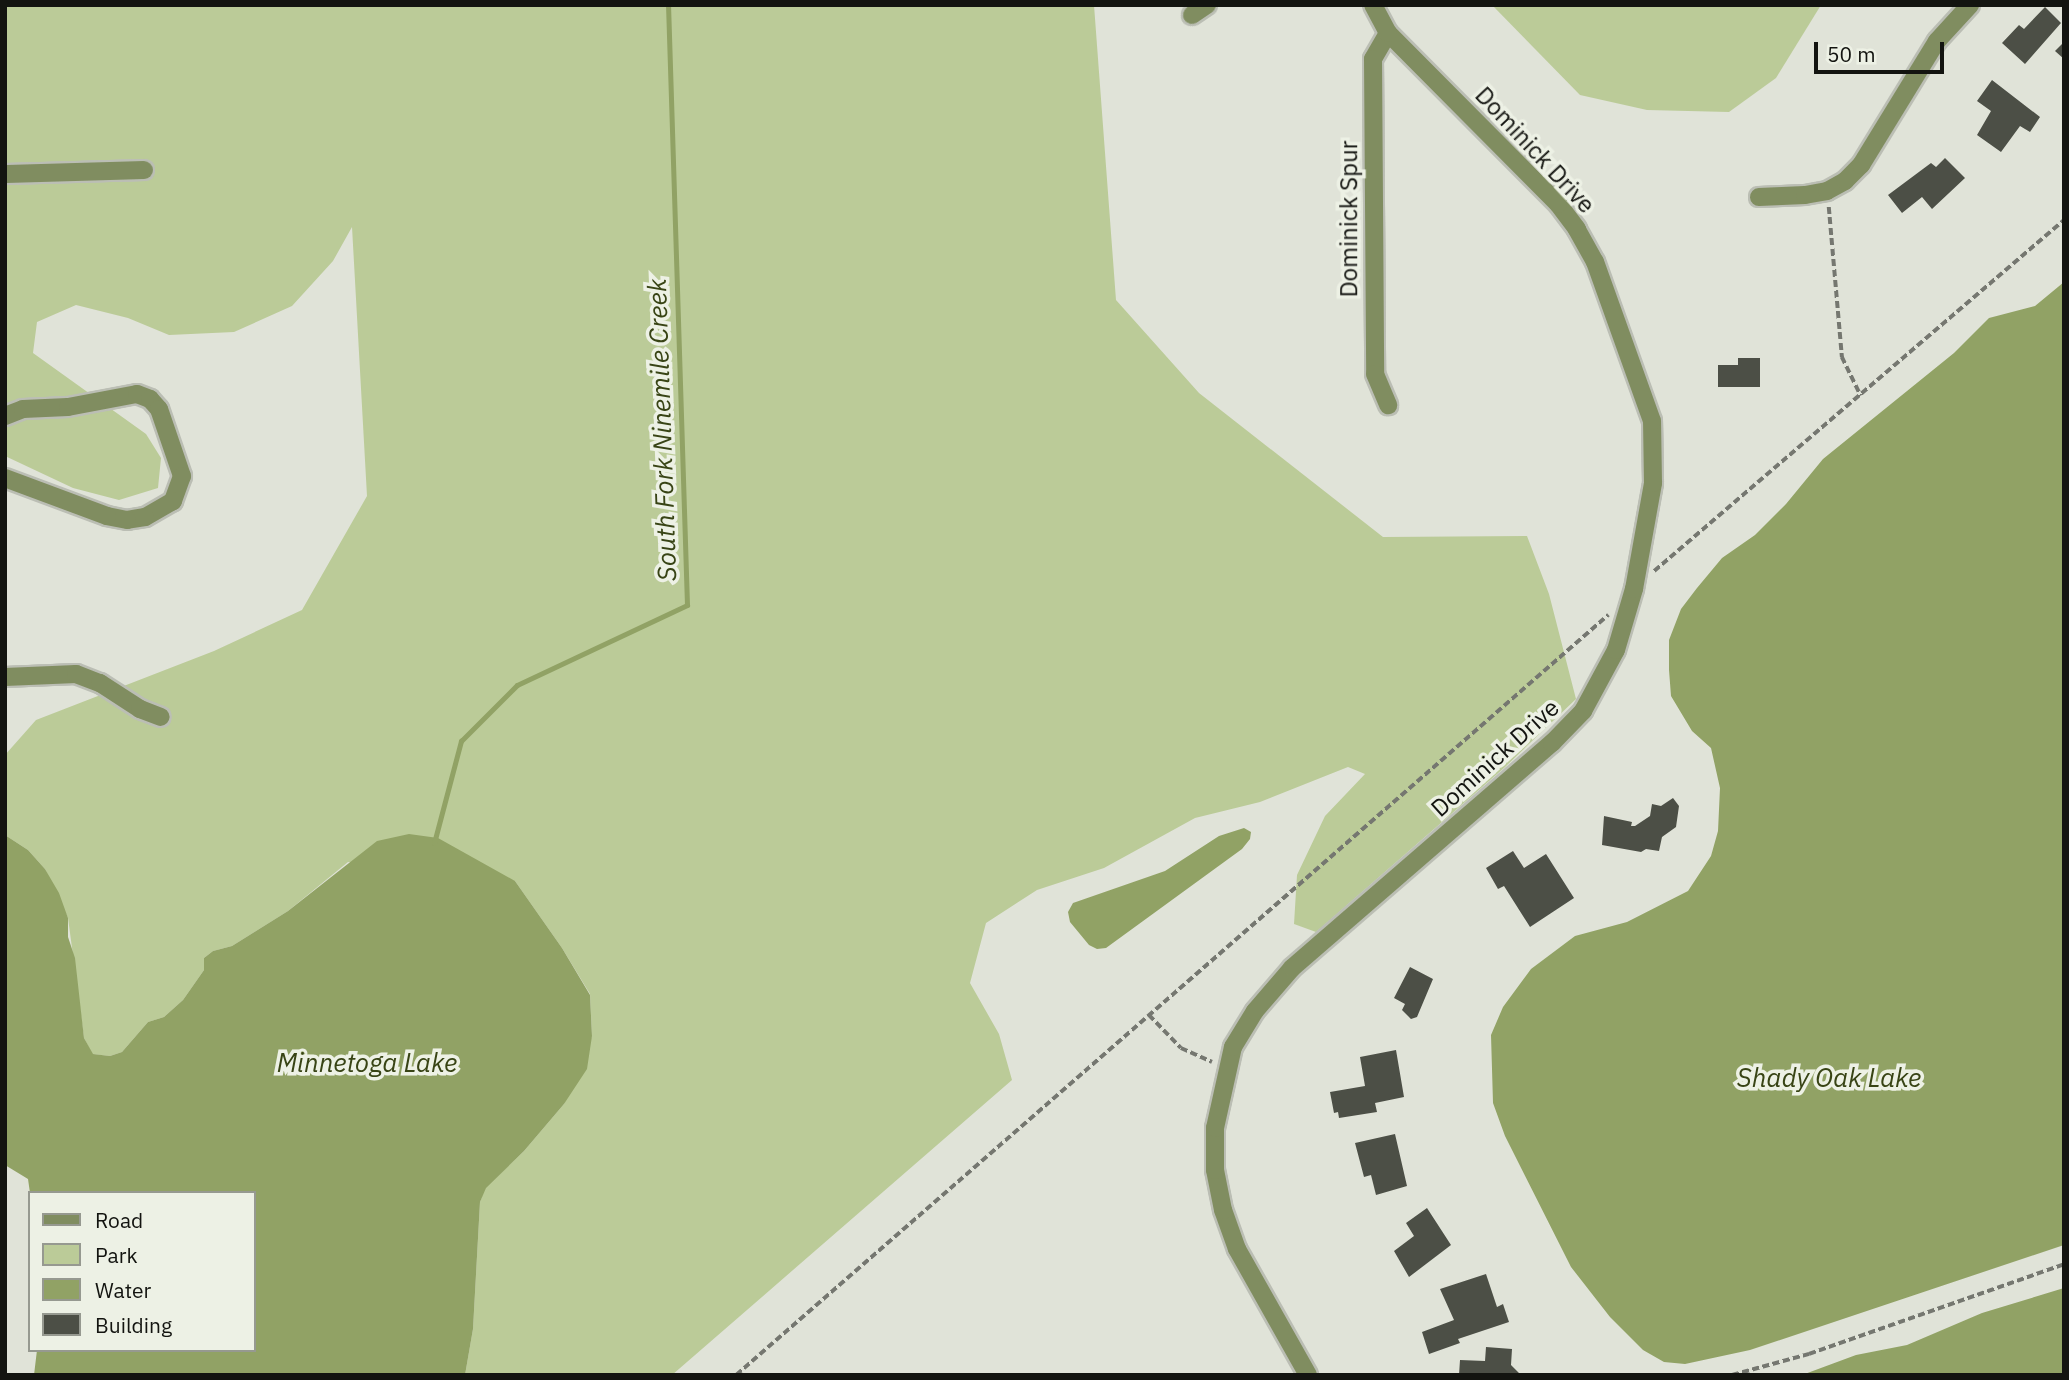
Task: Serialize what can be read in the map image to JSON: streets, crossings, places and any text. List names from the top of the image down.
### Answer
{
  "streets": {
    "street": ["Dominick Drive", "Dominick Spur"]
  },
  "crossings": [
    ["Dominick Drive", "Dominick Spur"]
  ],
  "water": ["South Fork Ninemile Creek", "Minnetoga Lake", "Shady Oak Lake"],
  "legend": [
    "Road",
    "Park",
    "Water",
    "Building"
  ],
  "scale_bar": "50 m"
}
